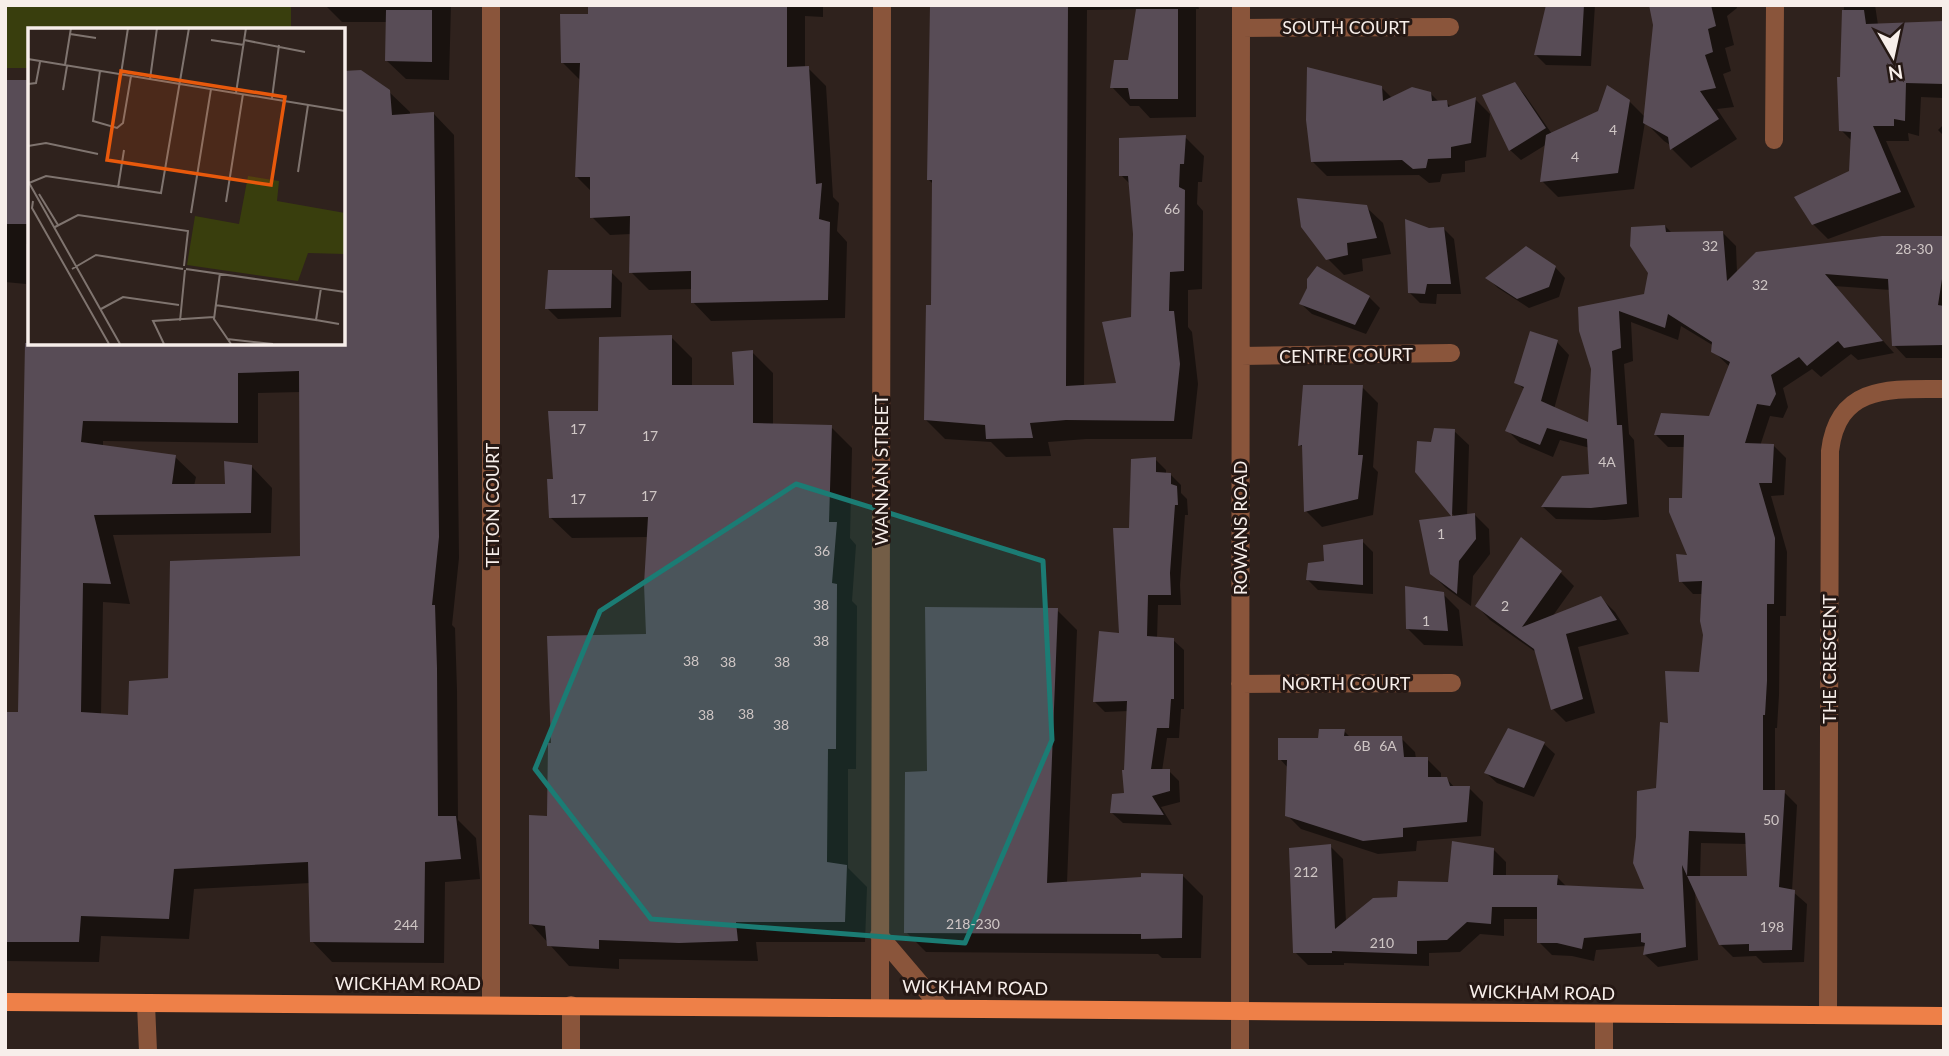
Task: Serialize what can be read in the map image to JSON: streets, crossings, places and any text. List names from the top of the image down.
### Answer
{
  "streets": {
    "main road": ["WICKHAM ROAD"],
    "street": [
      "SOUTH COURT",
      "CENTRE COURT",
      "WANNAN STREET",
      "TETON COURT",
      "ROWANS ROAD",
      "THE CRESCENT",
      "NORTH COURT"
    ]
  },
  "crossings": [
    ["SOUTH COURT", "ROWANS ROAD"],
    ["CENTRE COURT", "ROWANS ROAD"],
    ["WANNAN STREET", "WICKHAM ROAD"],
    ["TETON COURT", "WICKHAM ROAD"],
    ["ROWANS ROAD", "NORTH COURT"],
    ["ROWANS ROAD", "WICKHAM ROAD"],
    ["THE CRESCENT", "WICKHAM ROAD"]
  ],
  "house_numbers": [
    "4",
    "4",
    "66",
    "32",
    "28-30",
    "32",
    "17",
    "17",
    "4A",
    "17",
    "17",
    "1",
    "36",
    "38",
    "2",
    "1",
    "38",
    "38",
    "38",
    "38",
    "38",
    "38",
    "38",
    "6B",
    "6A",
    "50",
    "212",
    "218-230",
    "244",
    "198",
    "210"
  ],
  "north": "bottom"
}
